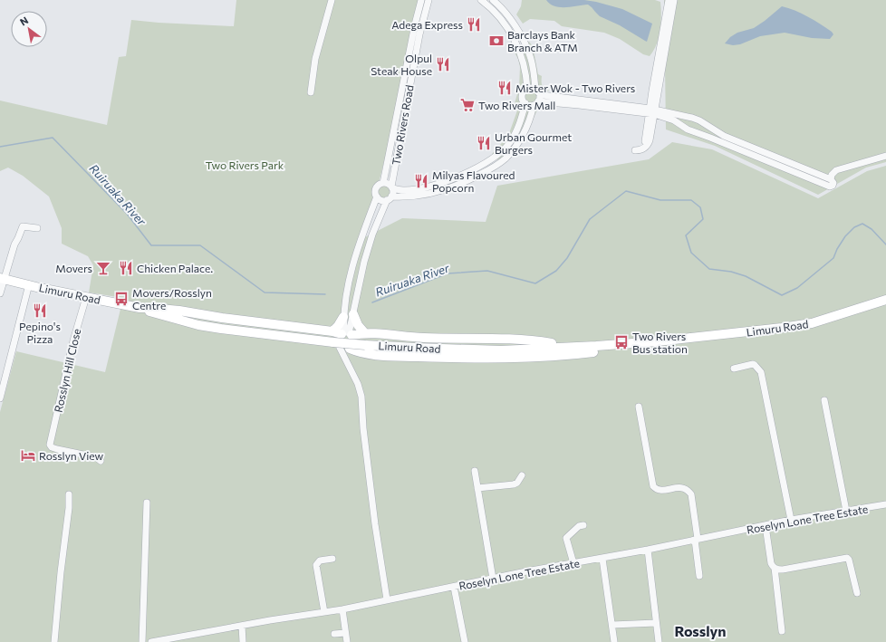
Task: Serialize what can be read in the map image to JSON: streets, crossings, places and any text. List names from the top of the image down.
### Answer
{
  "streets": {
    "main road": ["Limuru Road"],
    "street": ["Two Rivers Road", "Rosslyn Hill Close", "Roselyn Lone Tree Estate"]
  },
  "crossings": [
    ["Limuru Road", "Rosslyn Hill Close"]
  ],
  "districts": ["Rosslyn"],
  "water": ["Ruiruaka River"],
  "parks": ["Two Rivers Park"],
  "places": {
    "restaurant": [
      "Adega Express",
      "Olpul Steak House",
      "Mister Wok - Two Rivers",
      "Urban Gourmet Burgers",
      "Milyas Flavoured Popcorn",
      "Chicken Palace.",
      "Pepino's Pizza"
    ],
    "bank": ["Barclays Bank Branch & ATM"],
    "supermarket": ["Two Rivers Mall"],
    "bar": ["Movers"],
    "bus stop": ["Movers/Rosslyn Centre", "Two Rivers Bus station"],
    "hotel": ["Rosslyn View"]
  },
  "north": "top left"
}
